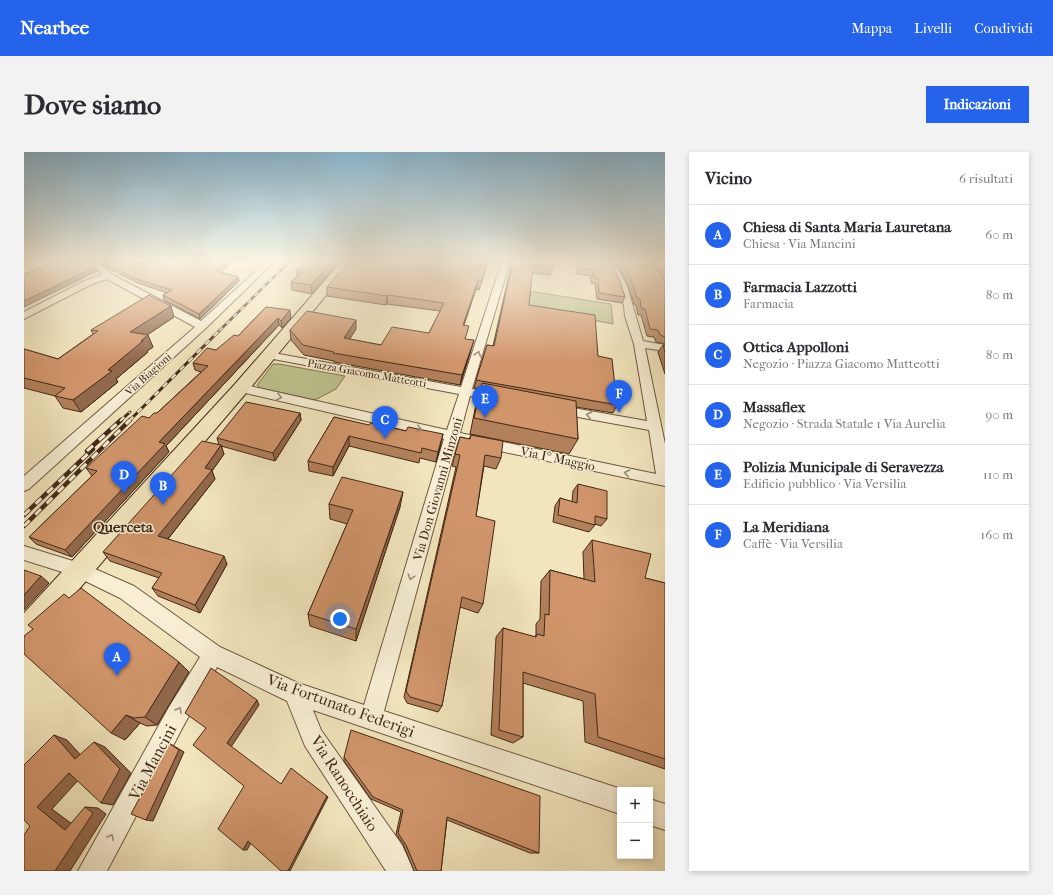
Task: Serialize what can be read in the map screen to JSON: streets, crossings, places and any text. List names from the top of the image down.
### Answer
{
  "streets": {
    "street": [
      "Piazza Giacomo Matteotti",
      "Via Biagioni",
      "Via I° Maggio",
      "Via Don Giovanni Minzoni",
      "Via Fortunato Federigi",
      "Via Mancini",
      "Via Ranocchiaio"
    ]
  },
  "crossings": [
    ["Piazza Giacomo Matteotti", "Via Don Giovanni Minzoni"],
    ["Via I° Maggio", "Via Don Giovanni Minzoni"],
    ["Via Don Giovanni Minzoni", "Via Fortunato Federigi"],
    ["Via Fortunato Federigi", "Via Mancini"],
    ["Via Fortunato Federigi", "Via Ranocchiaio"]
  ],
  "one_way": ["Via Mancini"],
  "districts": ["Querceta"],
  "page": {
    "header": "Nearbee",
    "nav": ["Mappa", "Livelli", "Condividi"],
    "buttons": "Indicazioni",
    "title": "Dove siamo",
    "heading": ["Vicino", "6 risultati"],
    "list": [
      {
        "mark": "A",
        "name": "Chiesa di Santa Maria Lauretana",
        "note": "Chiesa · Via Mancini",
        "value": "60 m"
      },
      {
        "mark": "B",
        "name": "Farmacia Lazzotti",
        "note": "Farmacia",
        "value": "80 m"
      },
      {
        "mark": "C",
        "name": "Ottica Appolloni",
        "note": "Negozio · Piazza Giacomo Matteotti",
        "value": "80 m"
      },
      {
        "mark": "D",
        "name": "Massaflex",
        "note": "Negozio · Strada Statale 1 Via Aurelia",
        "value": "90 m"
      },
      {
        "mark": "E",
        "name": "Polizia Municipale di Seravezza",
        "note": "Edificio pubblico · Via Versilia",
        "value": "110 m"
      },
      {
        "mark": "F",
        "name": "La Meridiana",
        "note": "Caffè · Via Versilia",
        "value": "160 m"
      }
    ],
    "pins": [
      "F",
      "E",
      "C",
      "D",
      "B",
      "A"
    ],
    "map_buttons": ["+", "−"]
  }
}
